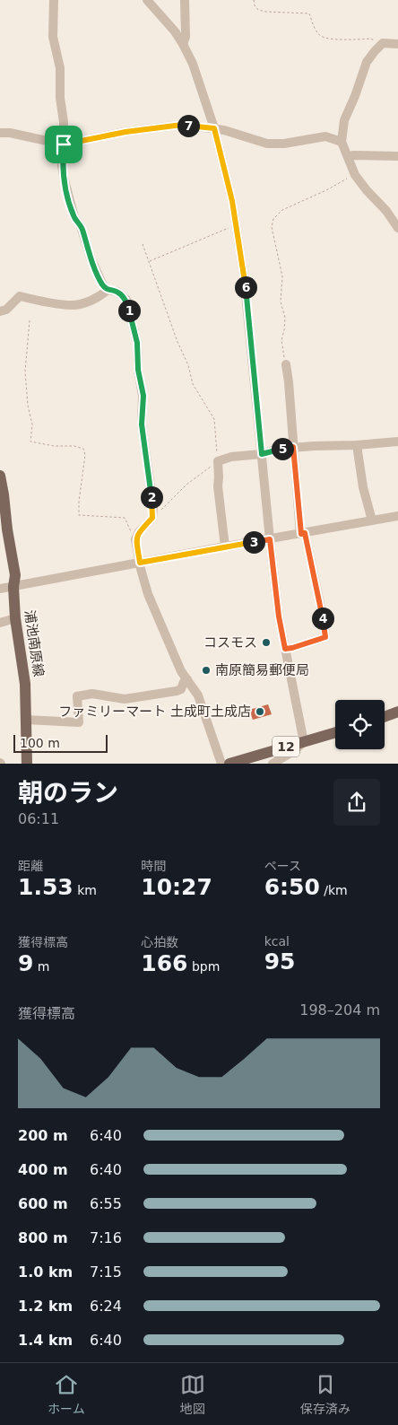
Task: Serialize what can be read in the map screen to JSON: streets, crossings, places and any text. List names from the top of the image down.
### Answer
{
  "streets": {
    "main road": ["浦池南原線", "12"]
  },
  "places": ["コスモス", "南原簡易郵便局", "ファミリーマート 土成町土成店"],
  "scale_bar": "100 m",
  "page": {
    "pins": [
      "7",
      "6",
      "1",
      "5",
      "2",
      "3",
      "4"
    ],
    "scale": "100 m",
    "heading": ["朝のラン", "06:11"],
    "stats": [
      ["距離", "1.53 km"],
      ["時間", "10:27"],
      ["ペース", "6:50 /km"],
      ["獲得標高", "9 m"],
      ["心拍数", "166 bpm"],
      ["kcal", "95"]
    ],
    "chart": ["獲得標高", "198–204 m"],
    "list": [
      {
        "name": "200 m",
        "note": "6:40"
      },
      {
        "name": "400 m",
        "note": "6:40"
      },
      {
        "name": "600 m",
        "note": "6:55"
      },
      {
        "name": "800 m",
        "note": "7:16"
      },
      {
        "name": "1.0 km",
        "note": "7:15"
      },
      {
        "name": "1.2 km",
        "note": "6:24"
      },
      {
        "name": "1.4 km",
        "note": "6:40"
      }
    ],
    "tabs": ["ホーム", "地図", "保存済み"]
  }
}
